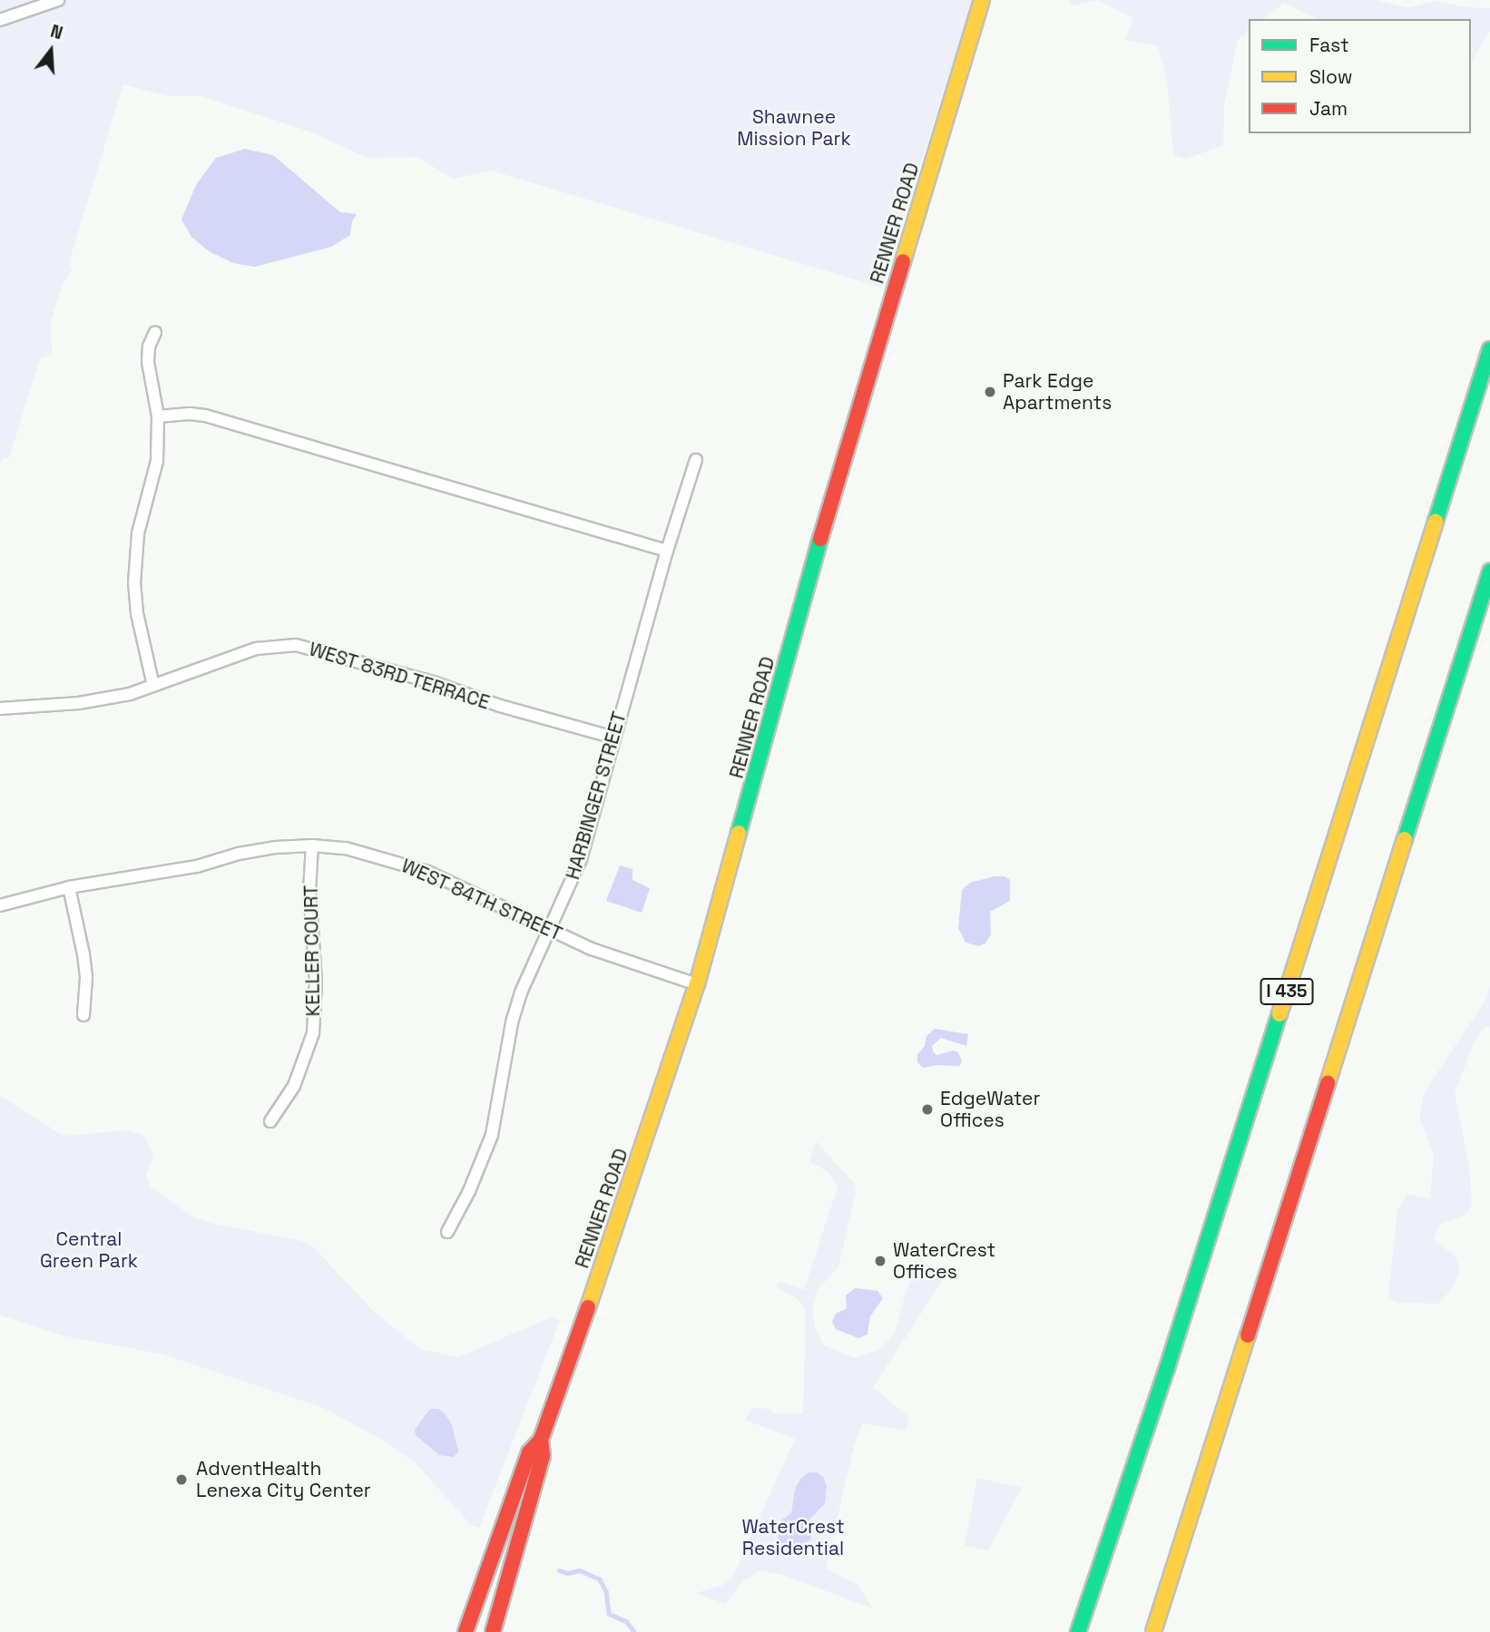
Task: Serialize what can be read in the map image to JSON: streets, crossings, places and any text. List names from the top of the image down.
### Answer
{
  "streets": {
    "main road": ["RENNER ROAD", "I 435"],
    "street": [
      "WEST 83RD TERRACE",
      "HARBINGER STREET",
      "WEST 84TH STREET",
      "KELLER COURT"
    ]
  },
  "crossings": [
    ["RENNER ROAD", "WEST 84TH STREET"],
    ["WEST 83RD TERRACE", "HARBINGER STREET"],
    ["HARBINGER STREET", "WEST 84TH STREET"],
    ["WEST 84TH STREET", "KELLER COURT"]
  ],
  "parks": ["Shawnee Mission Park", "Central Green Park", "WaterCrest Residential"],
  "places": [
    "Park Edge Apartments",
    "EdgeWater Offices",
    "WaterCrest Offices",
    "AdventHealth Lenexa City Center"
  ],
  "legend": ["Fast", "Slow", "Jam"],
  "north": "top"
}
